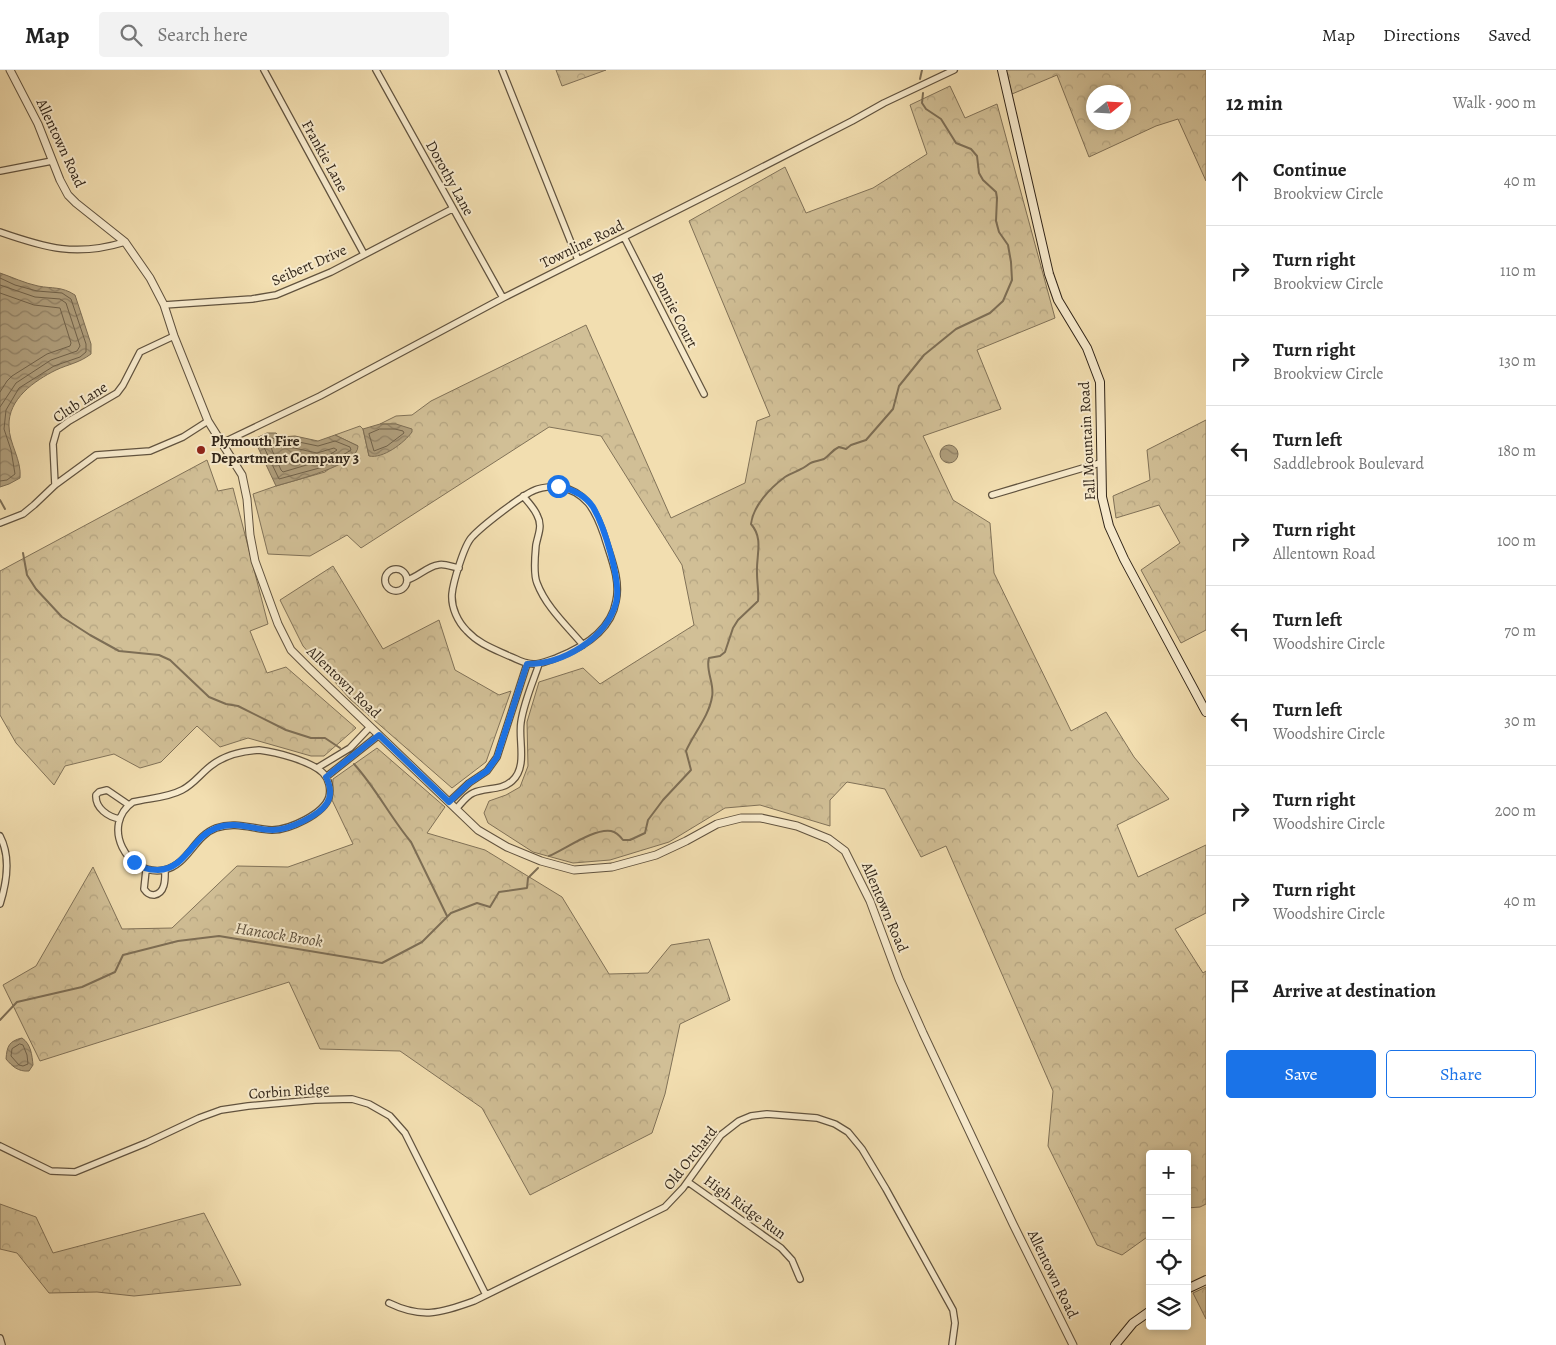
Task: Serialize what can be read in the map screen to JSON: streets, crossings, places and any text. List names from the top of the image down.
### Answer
{
  "streets": {
    "main road": ["Fall Mountain Road"],
    "street": [
      "Allentown Road",
      "Frankie Lane",
      "Dorothy Lane",
      "Townline Road",
      "Seibert Drive",
      "Bonnie Court",
      "Club Lane",
      "Corbin Ridge",
      "Old Orchard",
      "High Ridge Run"
    ]
  },
  "crossings": [
    ["Allentown Road", "Townline Road"],
    ["Allentown Road", "Seibert Drive"],
    ["Allentown Road", "Club Lane"],
    ["Frankie Lane", "Seibert Drive"],
    ["Dorothy Lane", "Townline Road"],
    ["Dorothy Lane", "Seibert Drive"],
    ["Townline Road", "Bonnie Court"],
    ["Corbin Ridge", "Old Orchard"],
    ["Old Orchard", "High Ridge Run"]
  ],
  "water": ["Hancock Brook"],
  "places": ["Plymouth Fire Department Company 3"],
  "north": "right",
  "page": {
    "header": "Map",
    "search": "Search here",
    "nav": ["Map", "Directions", "Saved"],
    "heading": ["12 min", "Walk · 900 m"],
    "list": [
      ["Continue", "Brookview Circle", "40 m"],
      ["Turn right", "Brookview Circle", "110 m"],
      ["Turn right", "Brookview Circle", "130 m"],
      ["Turn left", "Saddlebrook Boulevard", "180 m"],
      ["Turn right", "Allentown Road", "100 m"],
      ["Turn left", "Woodshire Circle", "70 m"],
      ["Turn left", "Woodshire Circle", "30 m"],
      ["Turn right", "Woodshire Circle", "200 m"],
      ["Turn right", "Woodshire Circle", "40 m"],
      "Arrive at destination"
    ],
    "buttons": ["Save", "Share"],
    "map_buttons": ["+", "−"]
  }
}
